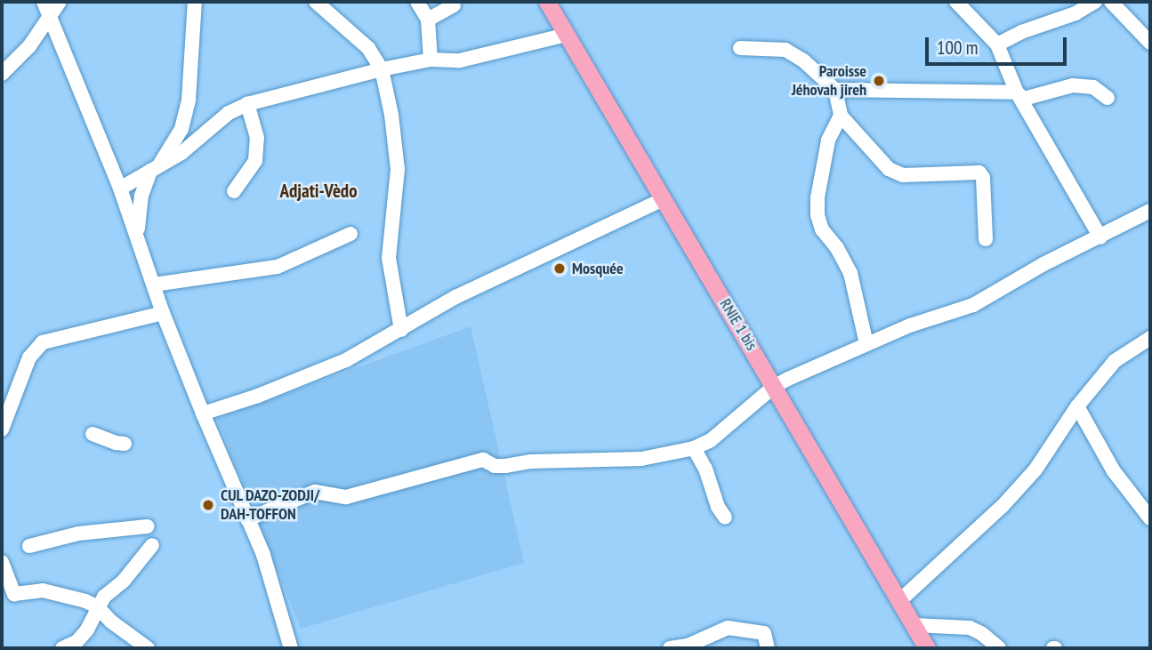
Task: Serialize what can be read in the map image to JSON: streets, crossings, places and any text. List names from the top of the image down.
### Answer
{
  "streets": {
    "main road": ["RNIE 1 bis"]
  },
  "districts": ["Adjati-Vèdo"],
  "places": ["Paroisse Jéhovah jireh", "Mosquée", "CUL DAZO-ZODJI/ DAH-TOFFON"],
  "scale_bar": "100 m"
}
